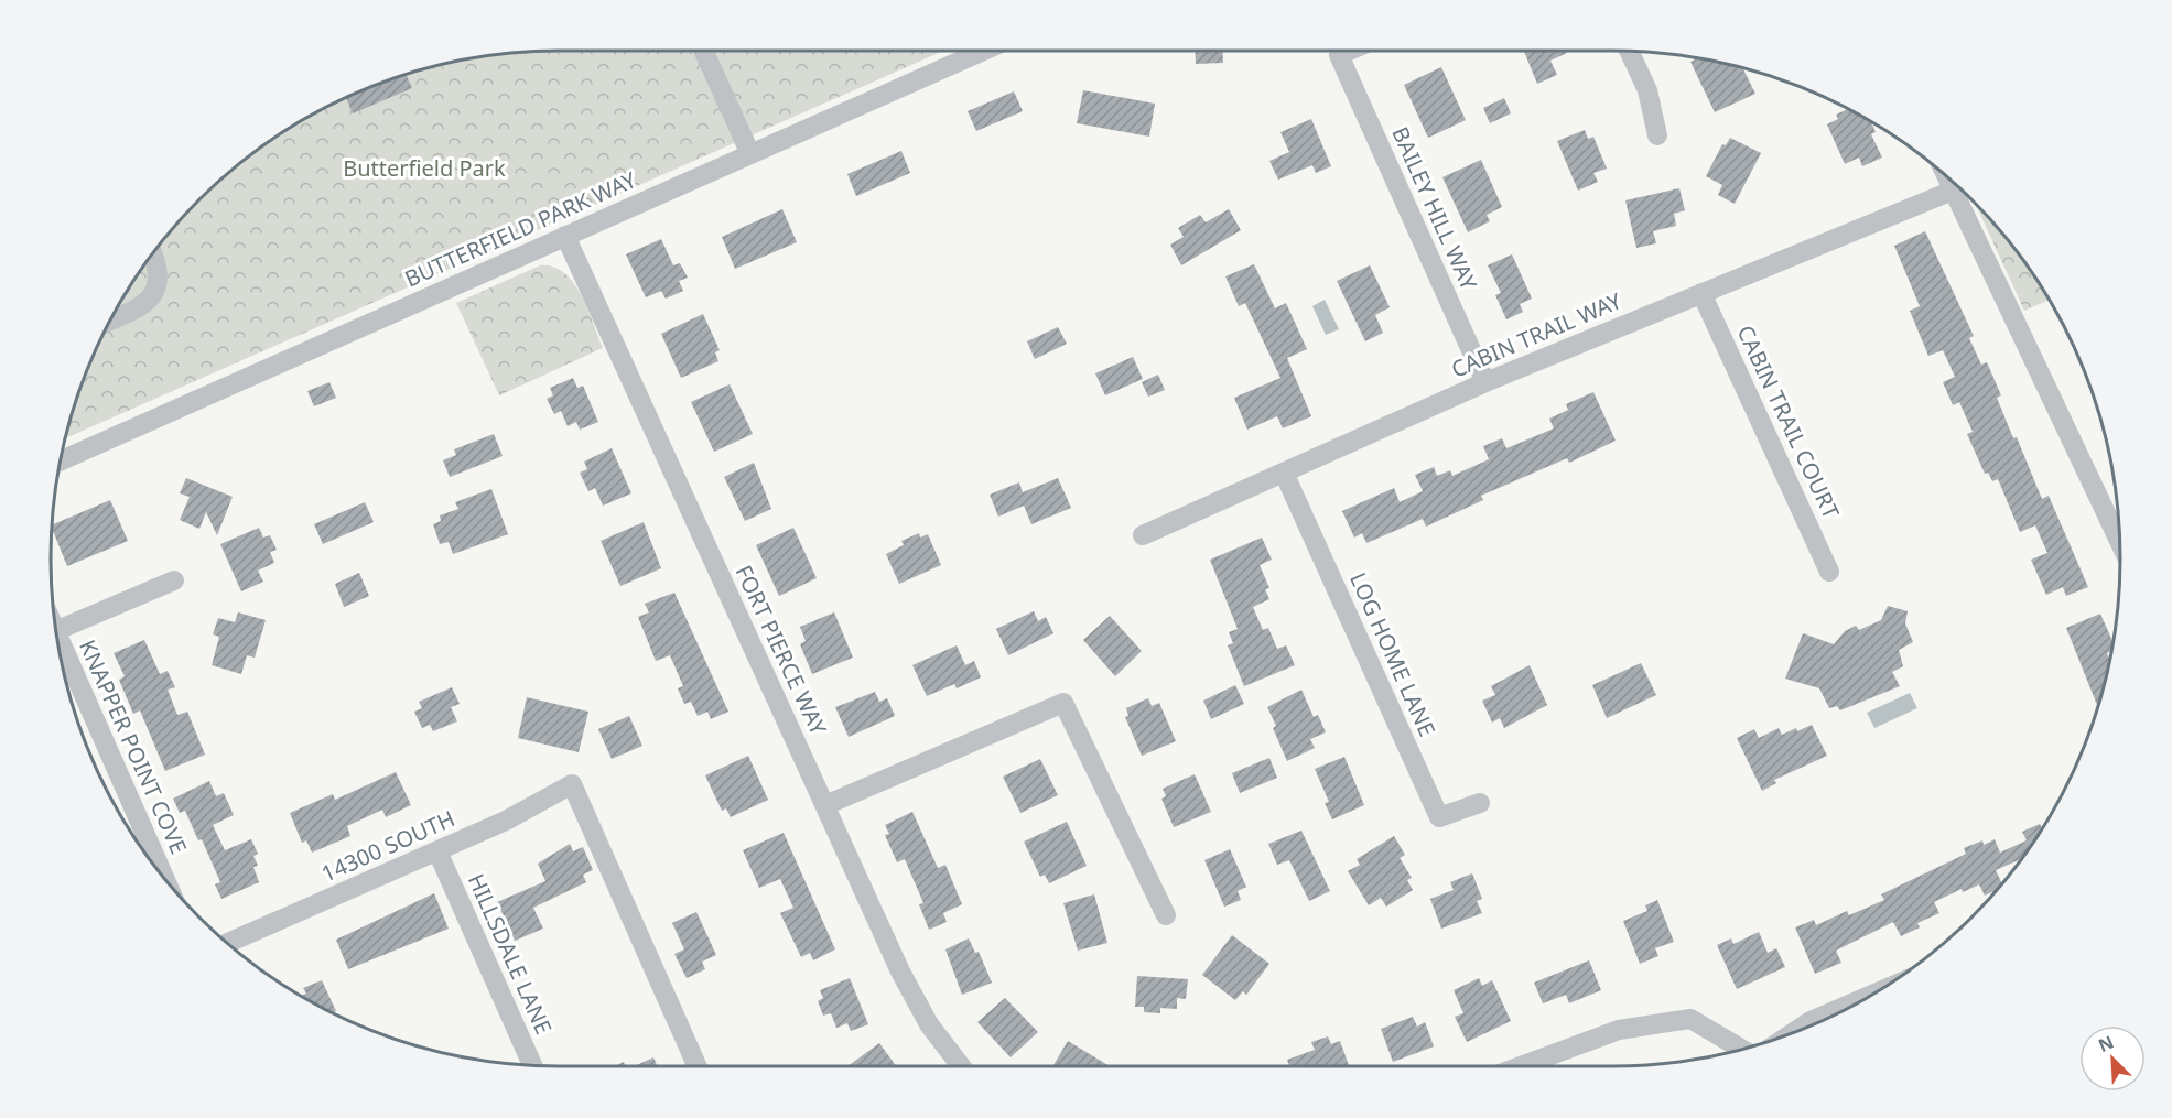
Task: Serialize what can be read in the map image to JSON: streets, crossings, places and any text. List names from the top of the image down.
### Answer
{
  "streets": {
    "street": [
      "BAILEY HILL WAY",
      "BUTTERFIELD PARK WAY",
      "CABIN TRAIL WAY",
      "CABIN TRAIL COURT",
      "FORT PIERCE WAY",
      "LOG HOME LANE",
      "KNAPPER POINT COVE",
      "14300 SOUTH",
      "HILLSDALE LANE"
    ]
  },
  "crossings": [
    ["BAILEY HILL WAY", "CABIN TRAIL WAY"],
    ["BUTTERFIELD PARK WAY", "FORT PIERCE WAY"],
    ["CABIN TRAIL WAY", "CABIN TRAIL COURT"],
    ["CABIN TRAIL WAY", "LOG HOME LANE"],
    ["14300 SOUTH", "HILLSDALE LANE"]
  ],
  "parks": ["Butterfield Park"],
  "north": "top left"
}
